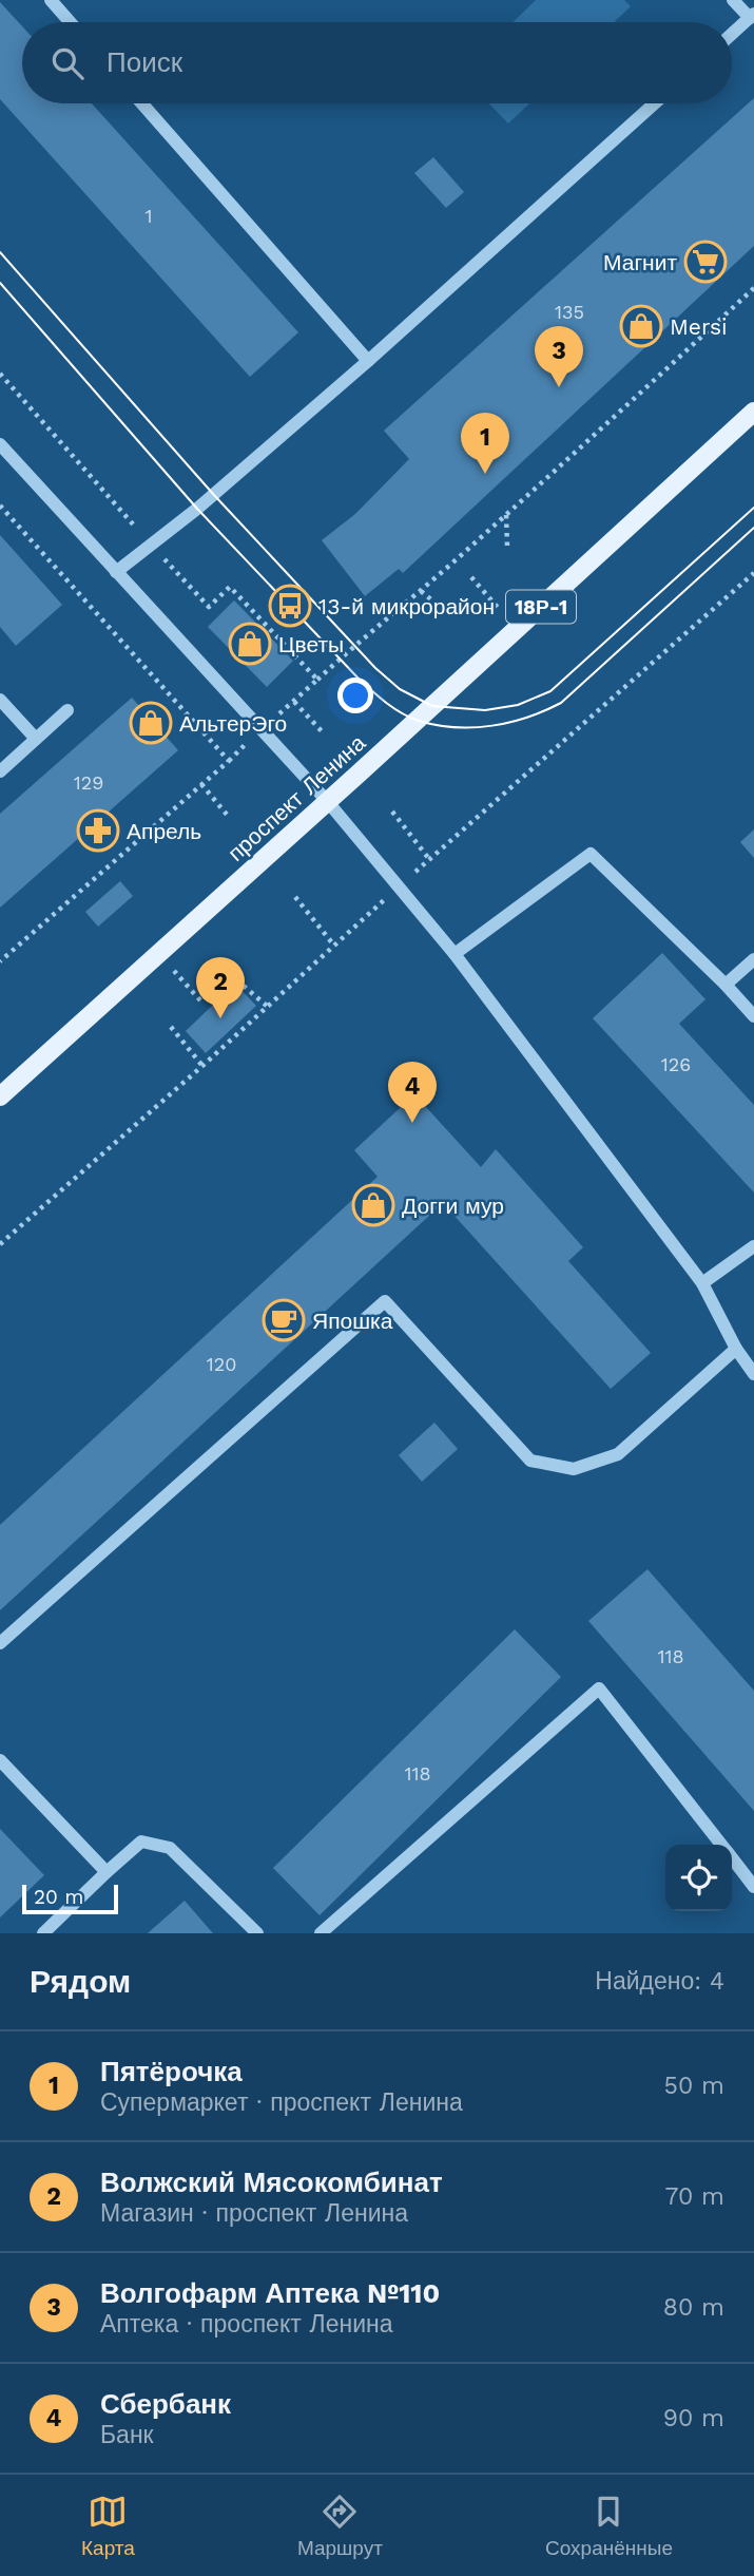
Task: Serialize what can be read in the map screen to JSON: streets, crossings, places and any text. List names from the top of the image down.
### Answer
{
  "streets": {
    "main road": ["18Р-1", "проспект Ленина"]
  },
  "places": {
    "supermarket": ["Магнит"],
    "shop": [
      "Mersi",
      "Цветы",
      "АльтерЭго",
      "Догги мур"
    ],
    "bus stop": ["13-й микрорайон"],
    "pharmacy": ["Апрель"],
    "cafe": ["Япошка"]
  },
  "house_numbers": [
    "1",
    "135",
    "129",
    "126",
    "120",
    "118",
    "118"
  ],
  "scale_bar": "20 m",
  "page": {
    "search": "Поиск",
    "pins": [
      "3",
      "1",
      "2",
      "4"
    ],
    "scale": "20 m",
    "heading": ["Рядом", "Найдено: 4"],
    "list": [
      {
        "mark": "1",
        "name": "Пятёрочка",
        "note": "Супермаркет · проспект Ленина",
        "value": "50 m"
      },
      {
        "mark": "2",
        "name": "Волжский Мясокомбинат",
        "note": "Магазин · проспект Ленина",
        "value": "70 m"
      },
      {
        "mark": "3",
        "name": "Волгофарм Аптека №110",
        "note": "Аптека · проспект Ленина",
        "value": "80 m"
      },
      {
        "mark": "4",
        "name": "Сбербанк",
        "note": "Банк",
        "value": "90 m"
      }
    ],
    "nav": ["Карта", "Маршрут", "Сохранённые"]
  }
}
